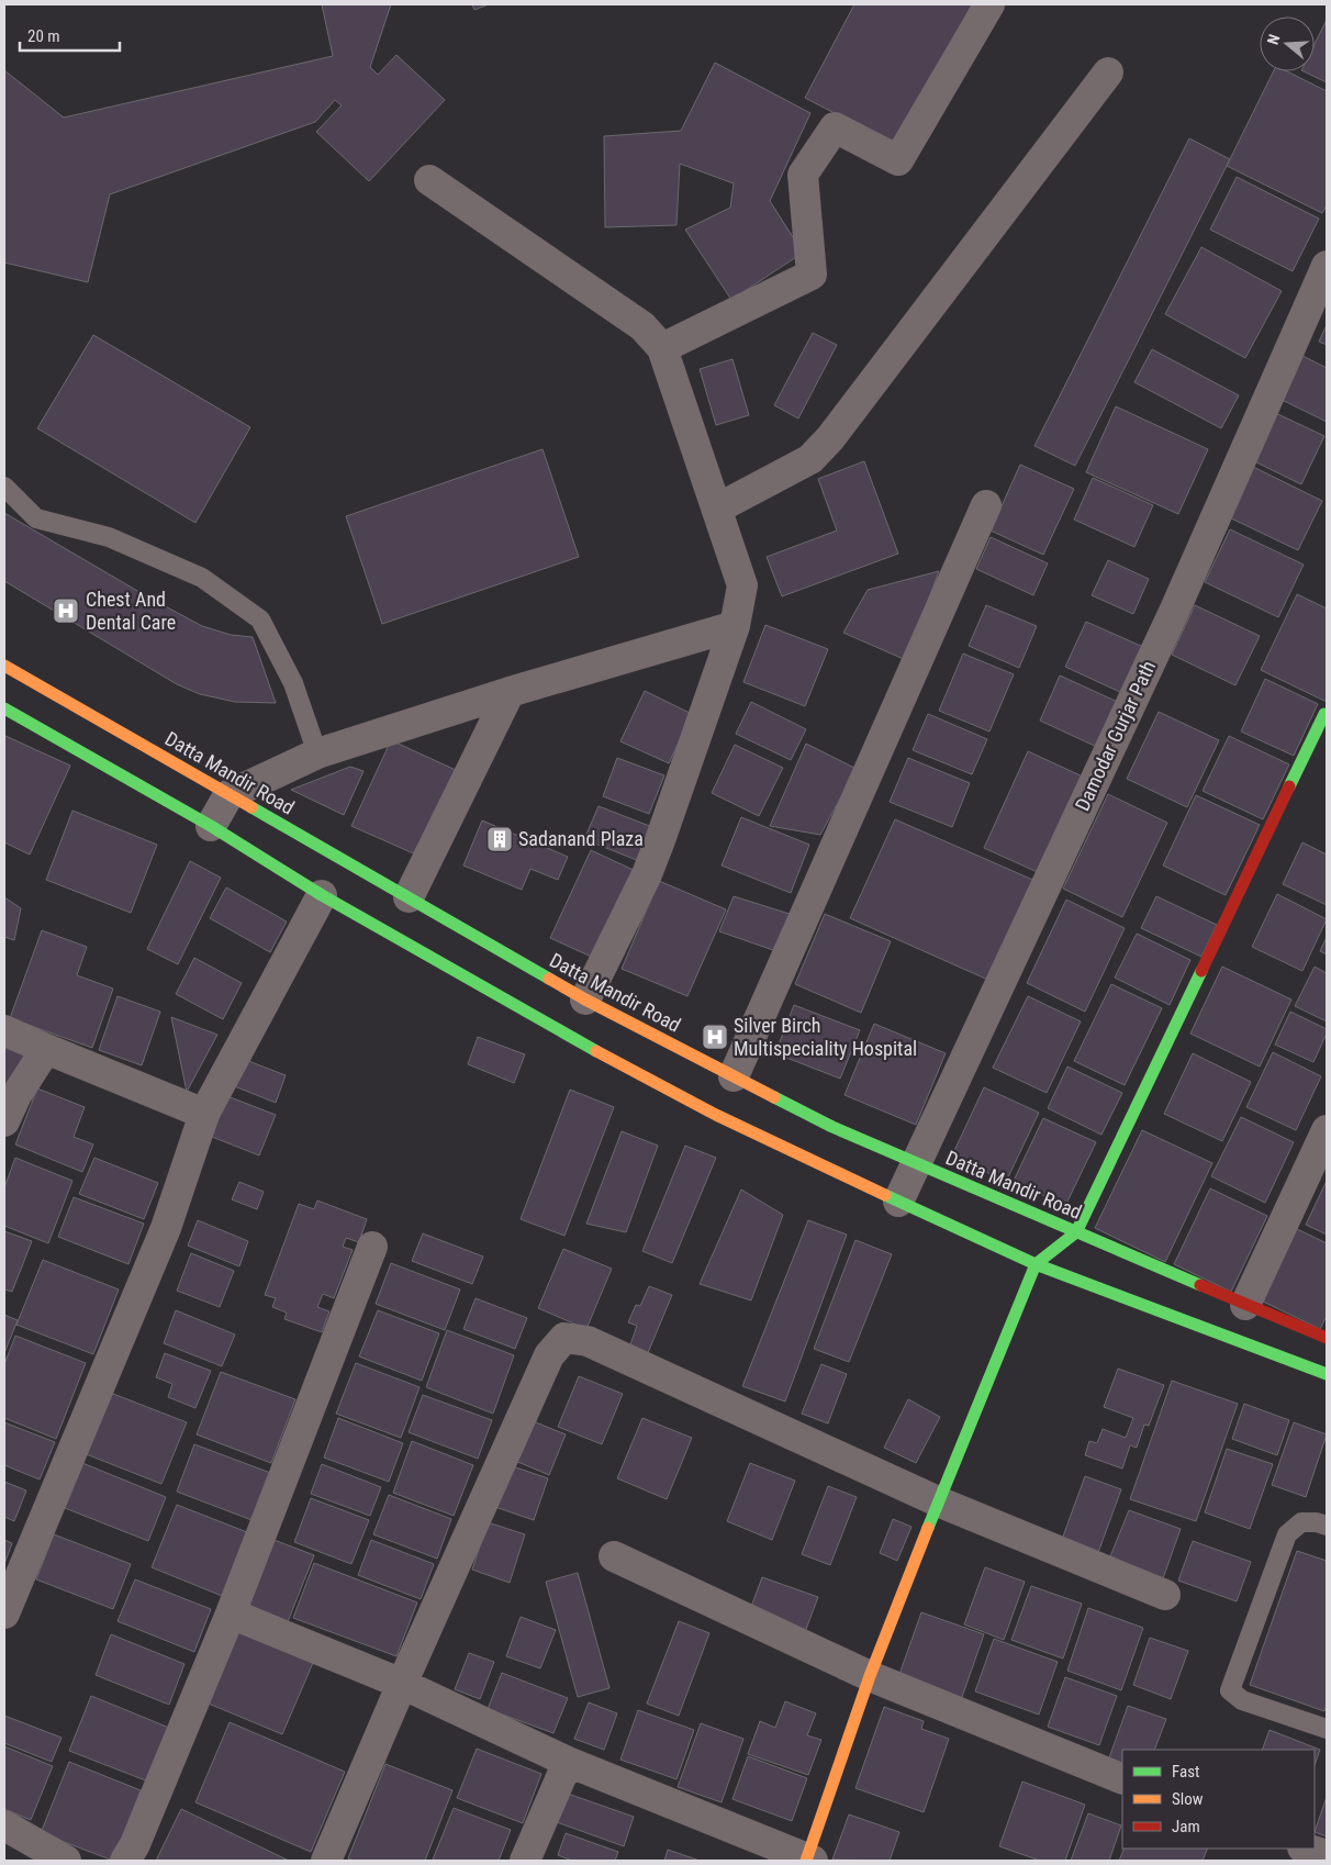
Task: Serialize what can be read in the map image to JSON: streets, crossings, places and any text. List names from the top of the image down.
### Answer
{
  "streets": {
    "main road": ["Datta Mandir Road"],
    "street": ["Damodar Gurjar Path"]
  },
  "crossings": [
    ["Damodar Gurjar Path", "Datta Mandir Road"]
  ],
  "places": {
    "hospital": ["Chest And Dental Care", "Silver Birch Multispeciality Hospital"],
    "building": ["Sadanand Plaza"]
  },
  "legend": ["Fast", "Slow", "Jam"],
  "scale_bar": "20 m",
  "north": "left"
}
